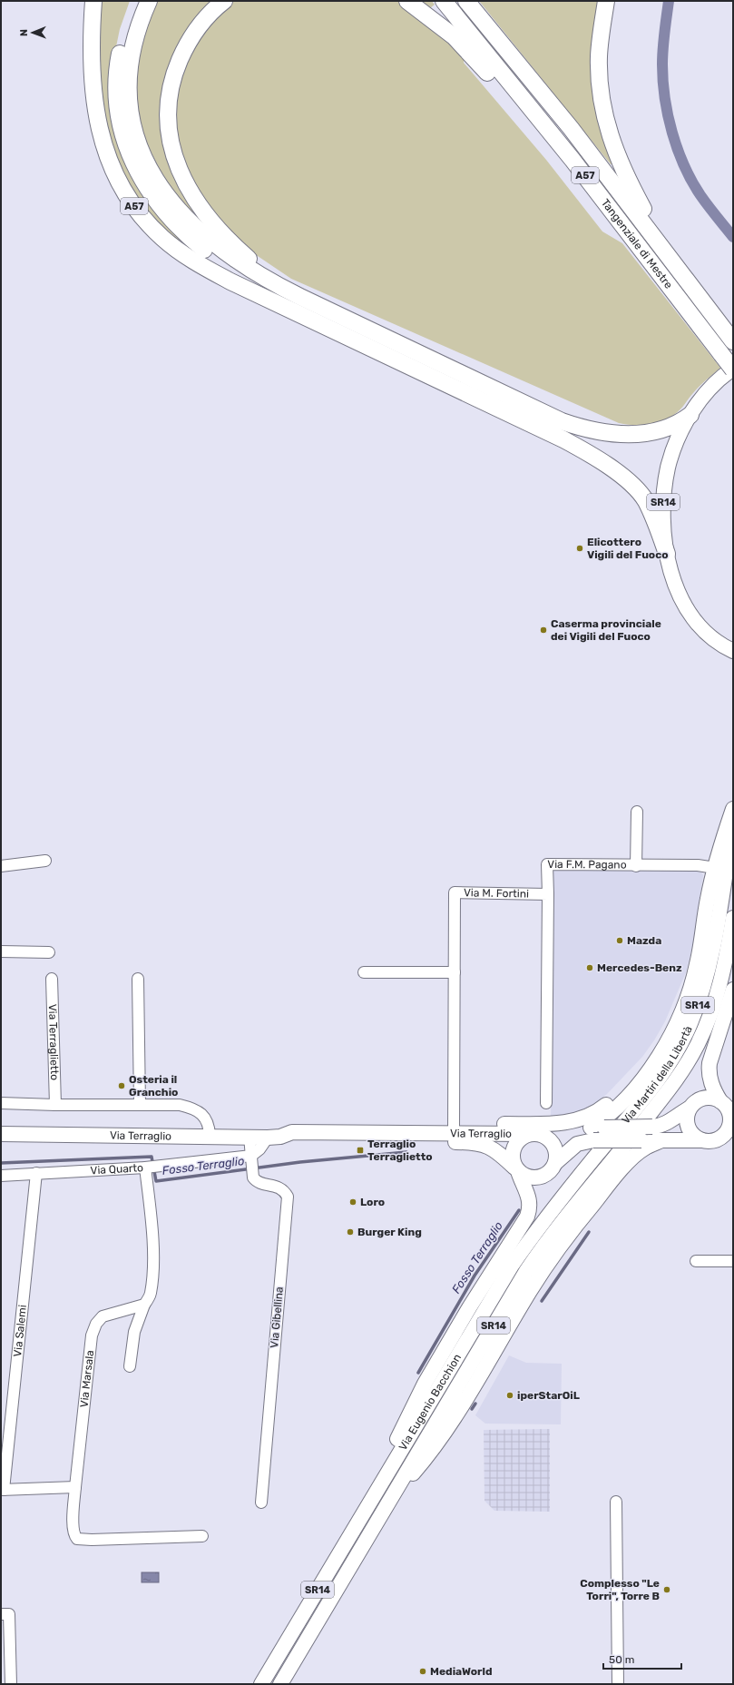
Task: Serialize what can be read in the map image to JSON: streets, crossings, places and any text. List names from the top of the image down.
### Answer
{
  "streets": {
    "highway": ["A57", "Tangenziale di Mestre"],
    "main road": [
      "SR14",
      "Via Martiri della Libertà",
      "Via Terraglio",
      "Via Eugenio Bacchion"
    ],
    "street": [
      "Via F.M. Pagano",
      "Via M. Fortini",
      "Via Terraglietto",
      "Via Quarto",
      "Via Gibellina",
      "Via Salemi",
      "Via Marsala"
    ]
  },
  "crossings": [
    ["A57", "Tangenziale di Mestre"],
    ["A57", "SR14"],
    ["Tangenziale di Mestre", "SR14"],
    ["SR14", "Via F.M. Pagano"],
    ["SR14", "Via Martiri della Libertà"],
    ["SR14", "Via Terraglio"],
    ["SR14", "Via Eugenio Bacchion"],
    ["Via F.M. Pagano", "Via M. Fortini"],
    ["Via M. Fortini", "Via Terraglio"],
    ["Via Martiri della Libertà", "Via Terraglio"],
    ["Via Martiri della Libertà", "Via Eugenio Bacchion"],
    ["Via Terraglio", "Via Gibellina"],
    ["Via Terraglio", "Via Eugenio Bacchion"],
    ["Via Quarto", "Via Gibellina"],
    ["Via Quarto", "Via Salemi"]
  ],
  "water": ["Fosso Terraglio"],
  "places": {
    "other": [
      "Elicottero Vigili del Fuoco",
      "Caserma provinciale dei Vigili del Fuoco",
      "Mazda",
      "Mercedes-Benz",
      "Osteria il Granchio",
      "Loro",
      "Burger King",
      "iperStarOiL",
      "Complesso \"Le Torri\", Torre B",
      "MediaWorld"
    ],
    "transit": ["Terraglio Terraglietto"]
  },
  "scale_bar": "50 m",
  "north": "left"
}
